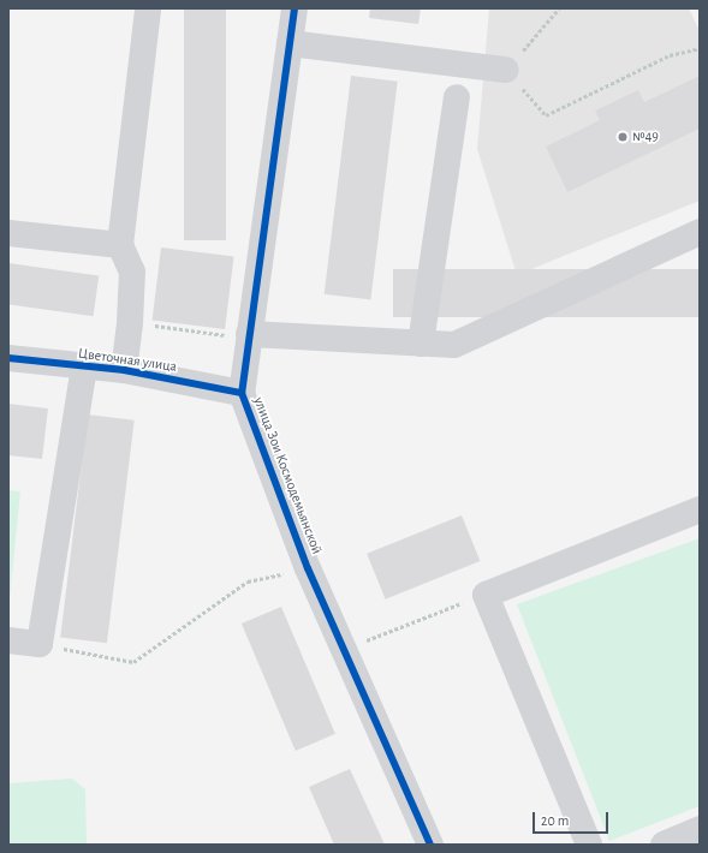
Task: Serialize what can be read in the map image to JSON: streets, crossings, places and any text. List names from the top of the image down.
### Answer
{
  "streets": {
    "street": ["Цветочная улица", "улица Зои Космодемьянской"]
  },
  "crossings": [
    ["Цветочная улица", "улица Зои Космодемьянской"]
  ],
  "places": ["№49"],
  "scale_bar": "20 m"
}
